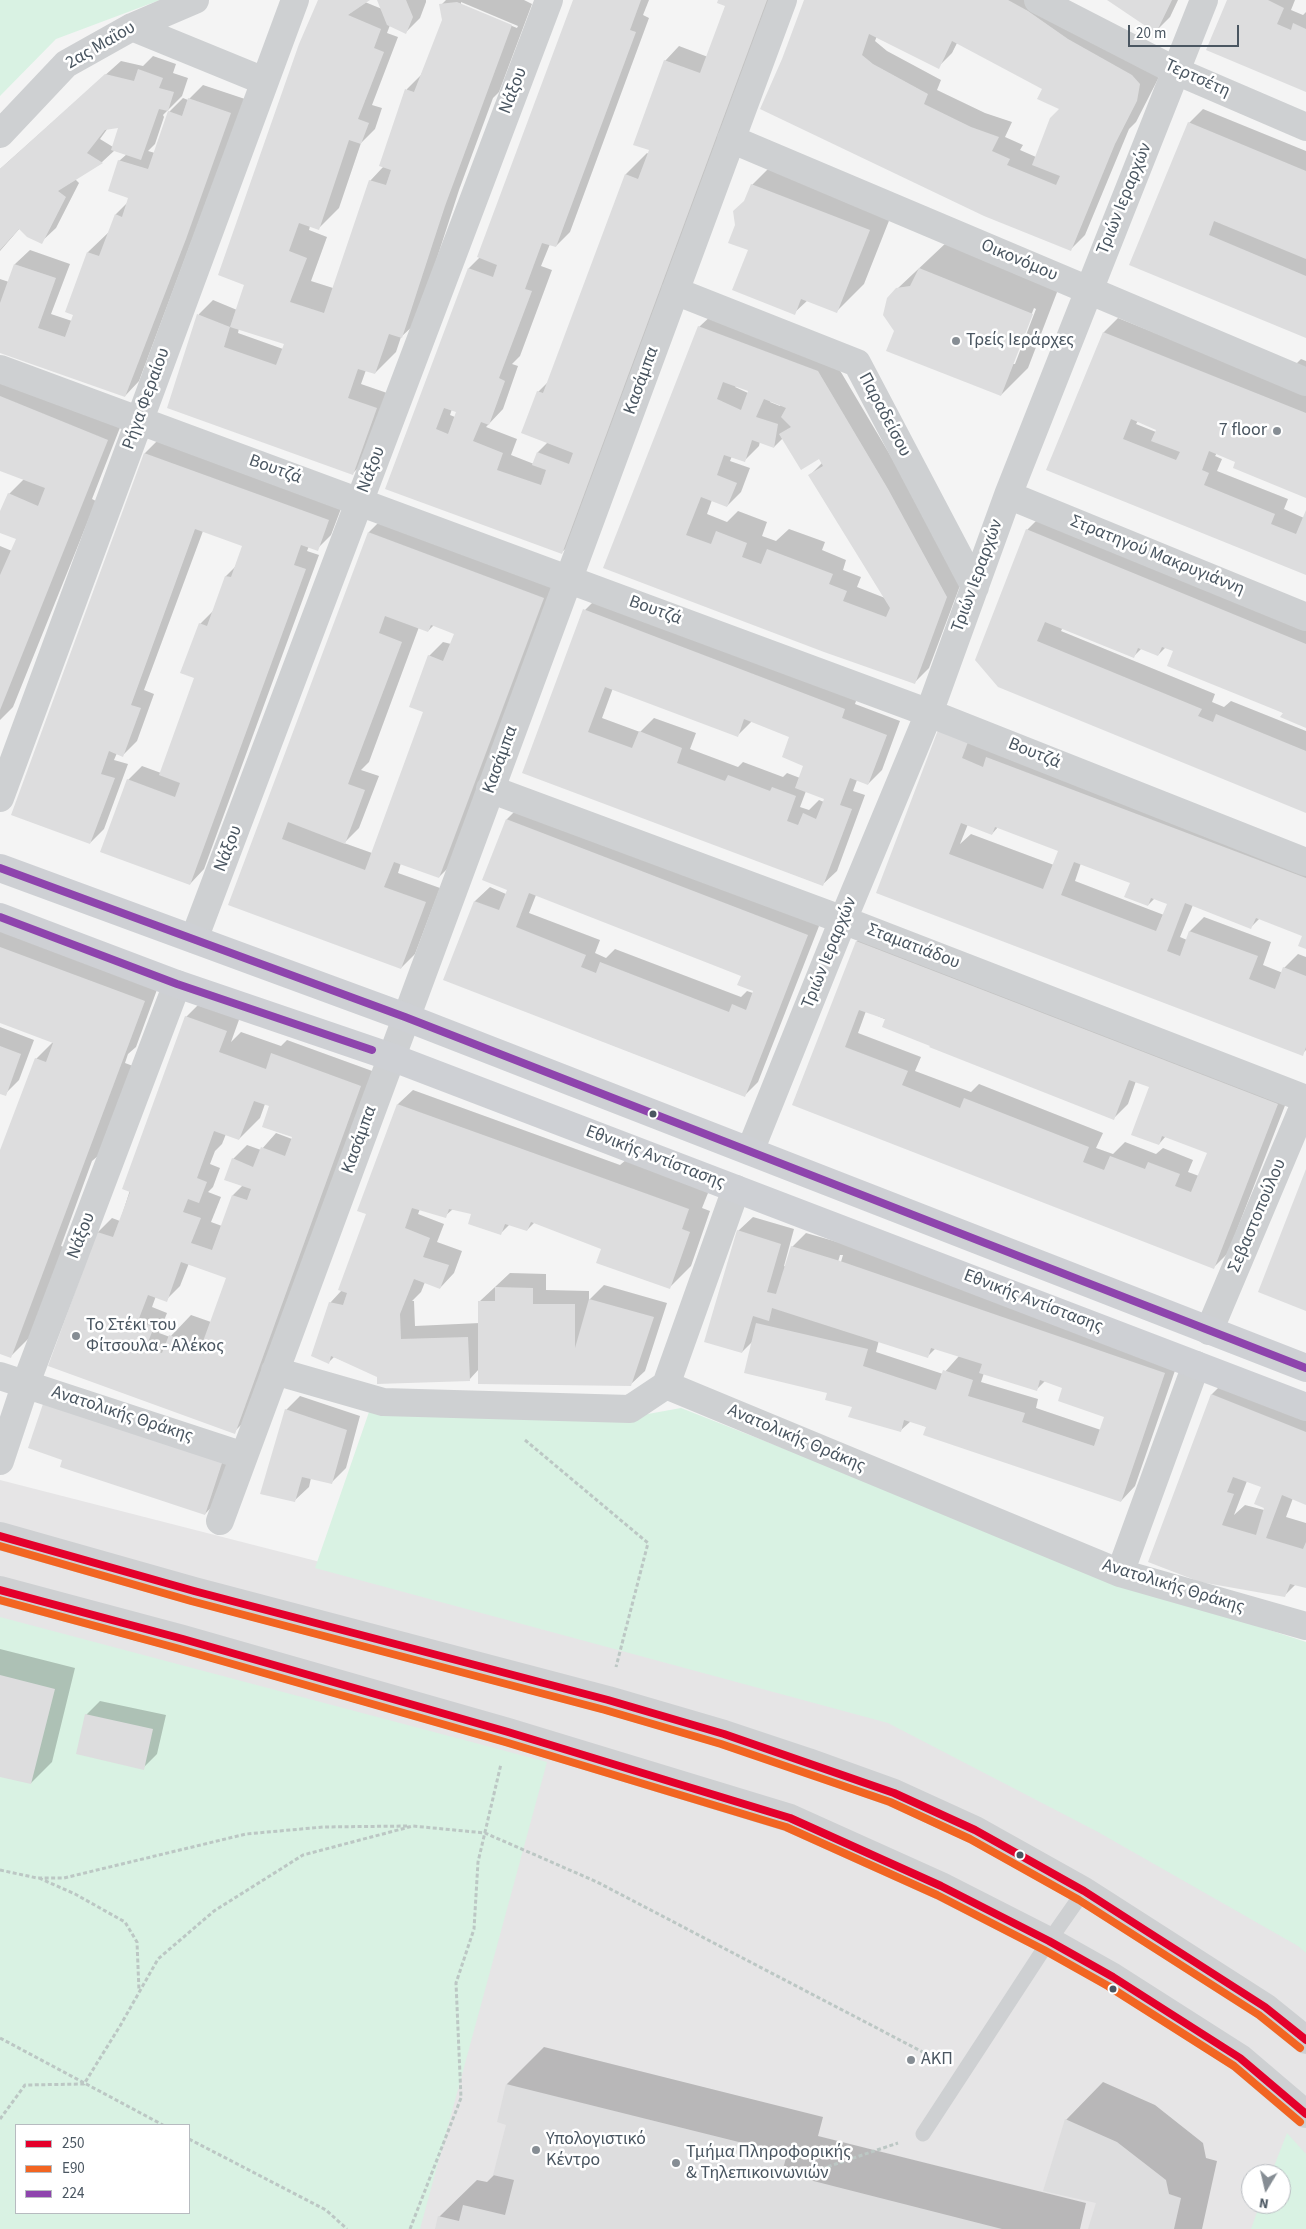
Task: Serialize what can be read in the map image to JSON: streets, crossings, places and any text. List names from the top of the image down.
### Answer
{
  "streets": {
    "main road": ["Εθνικής Αντίστασης"],
    "street": [
      "2ας Μαΐου",
      "Τερτσέτη",
      "Νάξου",
      "Τριών Ιεραρχών",
      "Οικονόμου",
      "Κασάμπα",
      "Ρήγα Φεραίου",
      "Παραδείσου",
      "Βουτζά",
      "Στρατηγού Μακρυγιάννη",
      "Σταματιάδου",
      "Σεβαστοπούλου",
      "Ανατολικής Θράκης"
    ]
  },
  "crossings": [
    ["Τερτσέτη", "Τριών Ιεραρχών"],
    ["Νάξου", "Βουτζά"],
    ["Νάξου", "Εθνικής Αντίστασης"],
    ["Νάξου", "Ανατολικής Θράκης"],
    ["Τριών Ιεραρχών", "Οικονόμου"],
    ["Τριών Ιεραρχών", "Παραδείσου"],
    ["Τριών Ιεραρχών", "Βουτζά"],
    ["Τριών Ιεραρχών", "Στρατηγού Μακρυγιάννη"],
    ["Τριών Ιεραρχών", "Σταματιάδου"],
    ["Οικονόμου", "Κασάμπα"],
    ["Κασάμπα", "Παραδείσου"],
    ["Κασάμπα", "Βουτζά"],
    ["Κασάμπα", "Σταματιάδου"],
    ["Κασάμπα", "Εθνικής Αντίστασης"],
    ["Κασάμπα", "Ανατολικής Θράκης"],
    ["Ρήγα Φεραίου", "Βουτζά"],
    ["Σταματιάδου", "Σεβαστοπούλου"]
  ],
  "places": [
    "Τρείς Ιεράρχες",
    "7 floor",
    "Το Στέκι του Φίτσουλα - Αλέκος",
    "ΑΚΠ",
    "Υπολογιστικό Κέντρο",
    "Τμήμα Πληροφορικής & Τηλεπικοινωνιών"
  ],
  "lines": ["transit line 224", "transit line 250", "transit line Ε90"],
  "legend": ["250", "Ε90", "224"],
  "scale_bar": "20 m",
  "north": "bottom"
}
